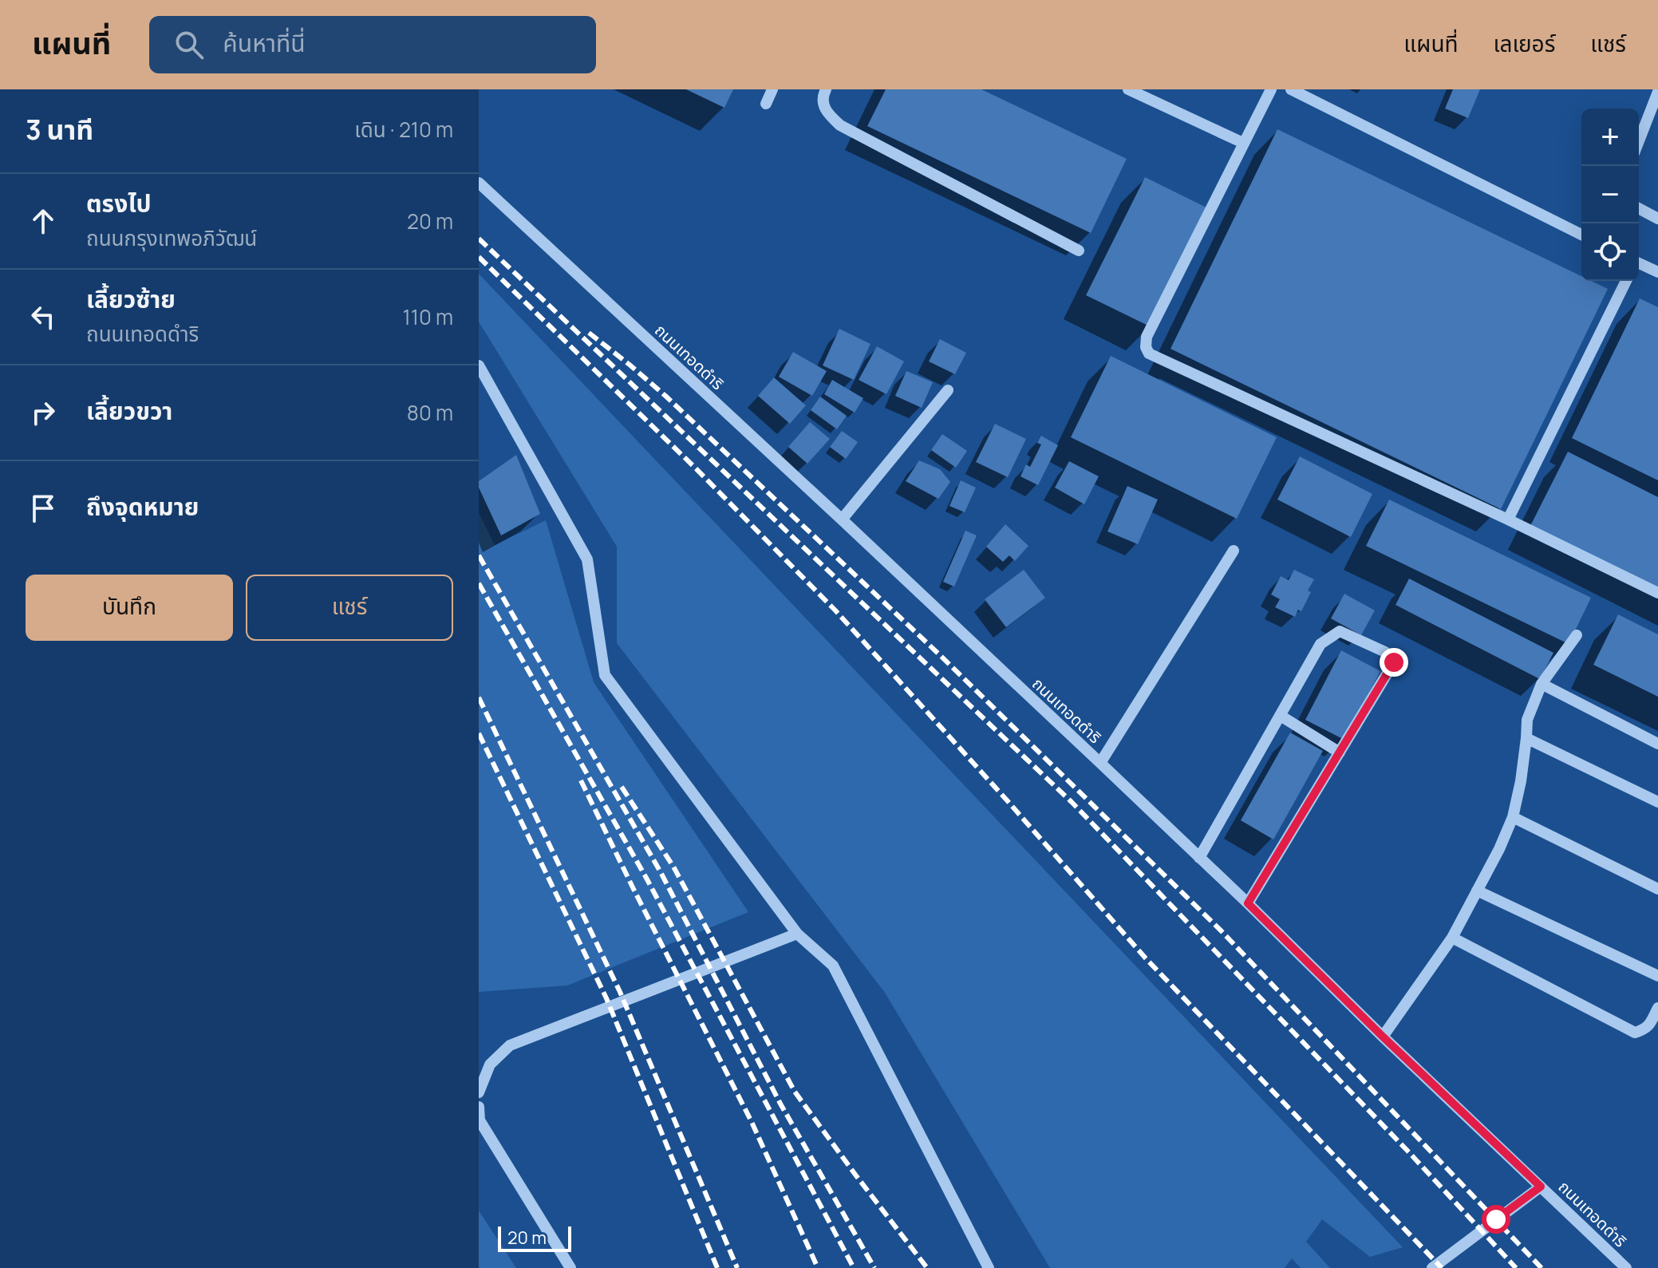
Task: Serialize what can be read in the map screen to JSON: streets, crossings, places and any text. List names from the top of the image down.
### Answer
{
  "streets": {
    "street": ["ถนนเทอดดำริ"]
  },
  "scale_bar": "20 m",
  "page": {
    "header": "แผนที่",
    "search": "ค้นหาที่นี่",
    "nav": ["แผนที่", "เลเยอร์", "แชร์"],
    "heading": ["3 นาที", "เดิน · 210 m"],
    "map_buttons": ["+", "−"],
    "list": [
      ["ตรงไป", "ถนนกรุงเทพอภิวัฒน์", "20 m"],
      ["เลี้ยวซ้าย", "ถนนเทอดดำริ", "110 m"],
      ["เลี้ยวขวา", "80 m"],
      "ถึงจุดหมาย"
    ],
    "buttons": ["บันทึก", "แชร์"],
    "scale": "20 m"
  }
}
